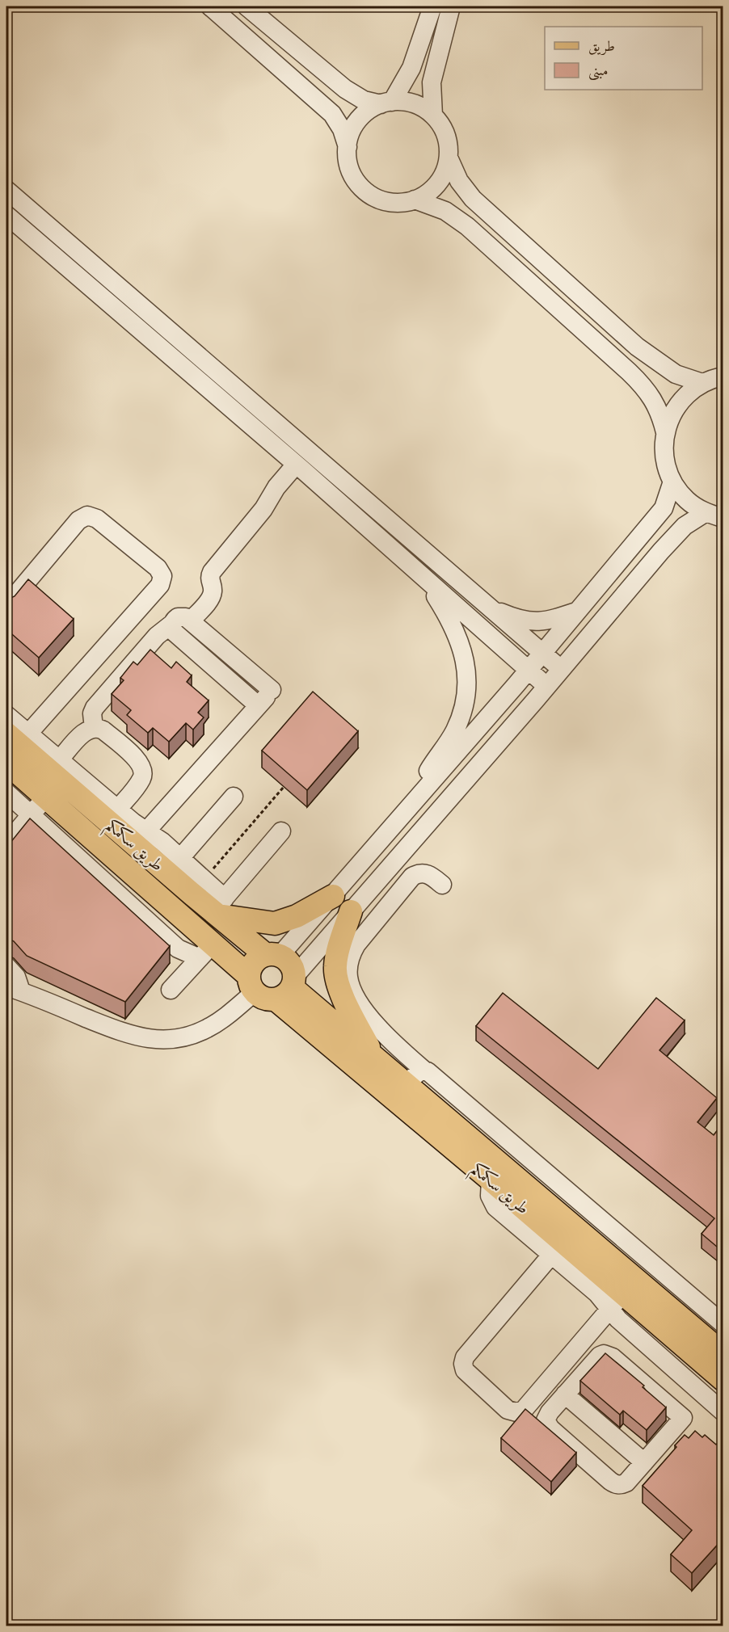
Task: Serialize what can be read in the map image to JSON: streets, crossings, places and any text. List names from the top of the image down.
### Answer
{
  "streets": {
    "main road": ["طريق سكمكم"]
  },
  "legend": ["طريق", "مبنى"]
}
